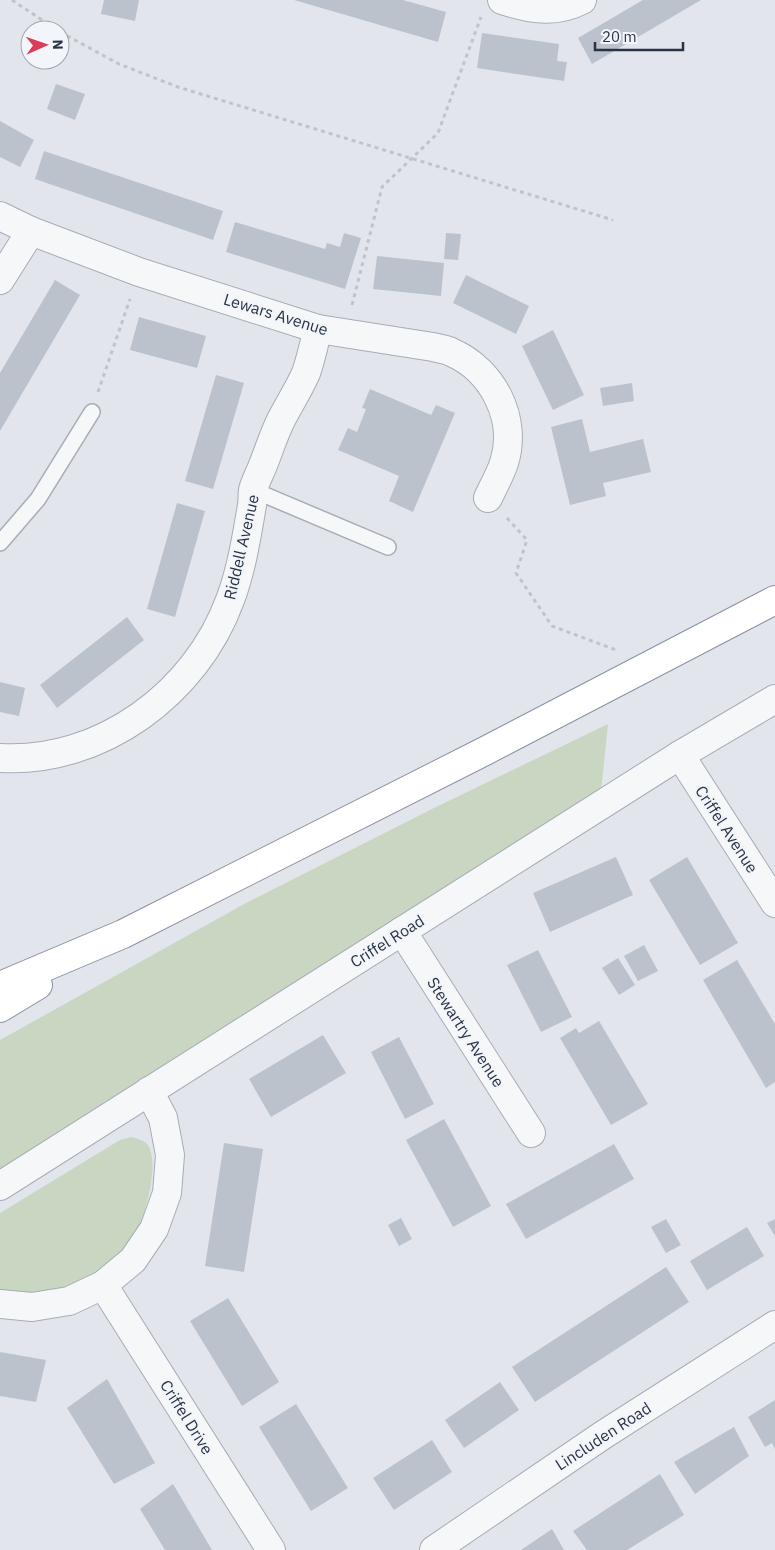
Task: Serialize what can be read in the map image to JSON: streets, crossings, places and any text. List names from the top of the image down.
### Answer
{
  "streets": {
    "street": [
      "Lewars Avenue",
      "Riddell Avenue",
      "Criffel Avenue",
      "Criffel Road",
      "Stewartry Avenue",
      "Criffel Drive",
      "Lincluden Road"
    ]
  },
  "crossings": [
    ["Lewars Avenue", "Riddell Avenue"],
    ["Criffel Avenue", "Criffel Road"],
    ["Criffel Road", "Stewartry Avenue"]
  ],
  "scale_bar": "20 m",
  "north": "right"
}
